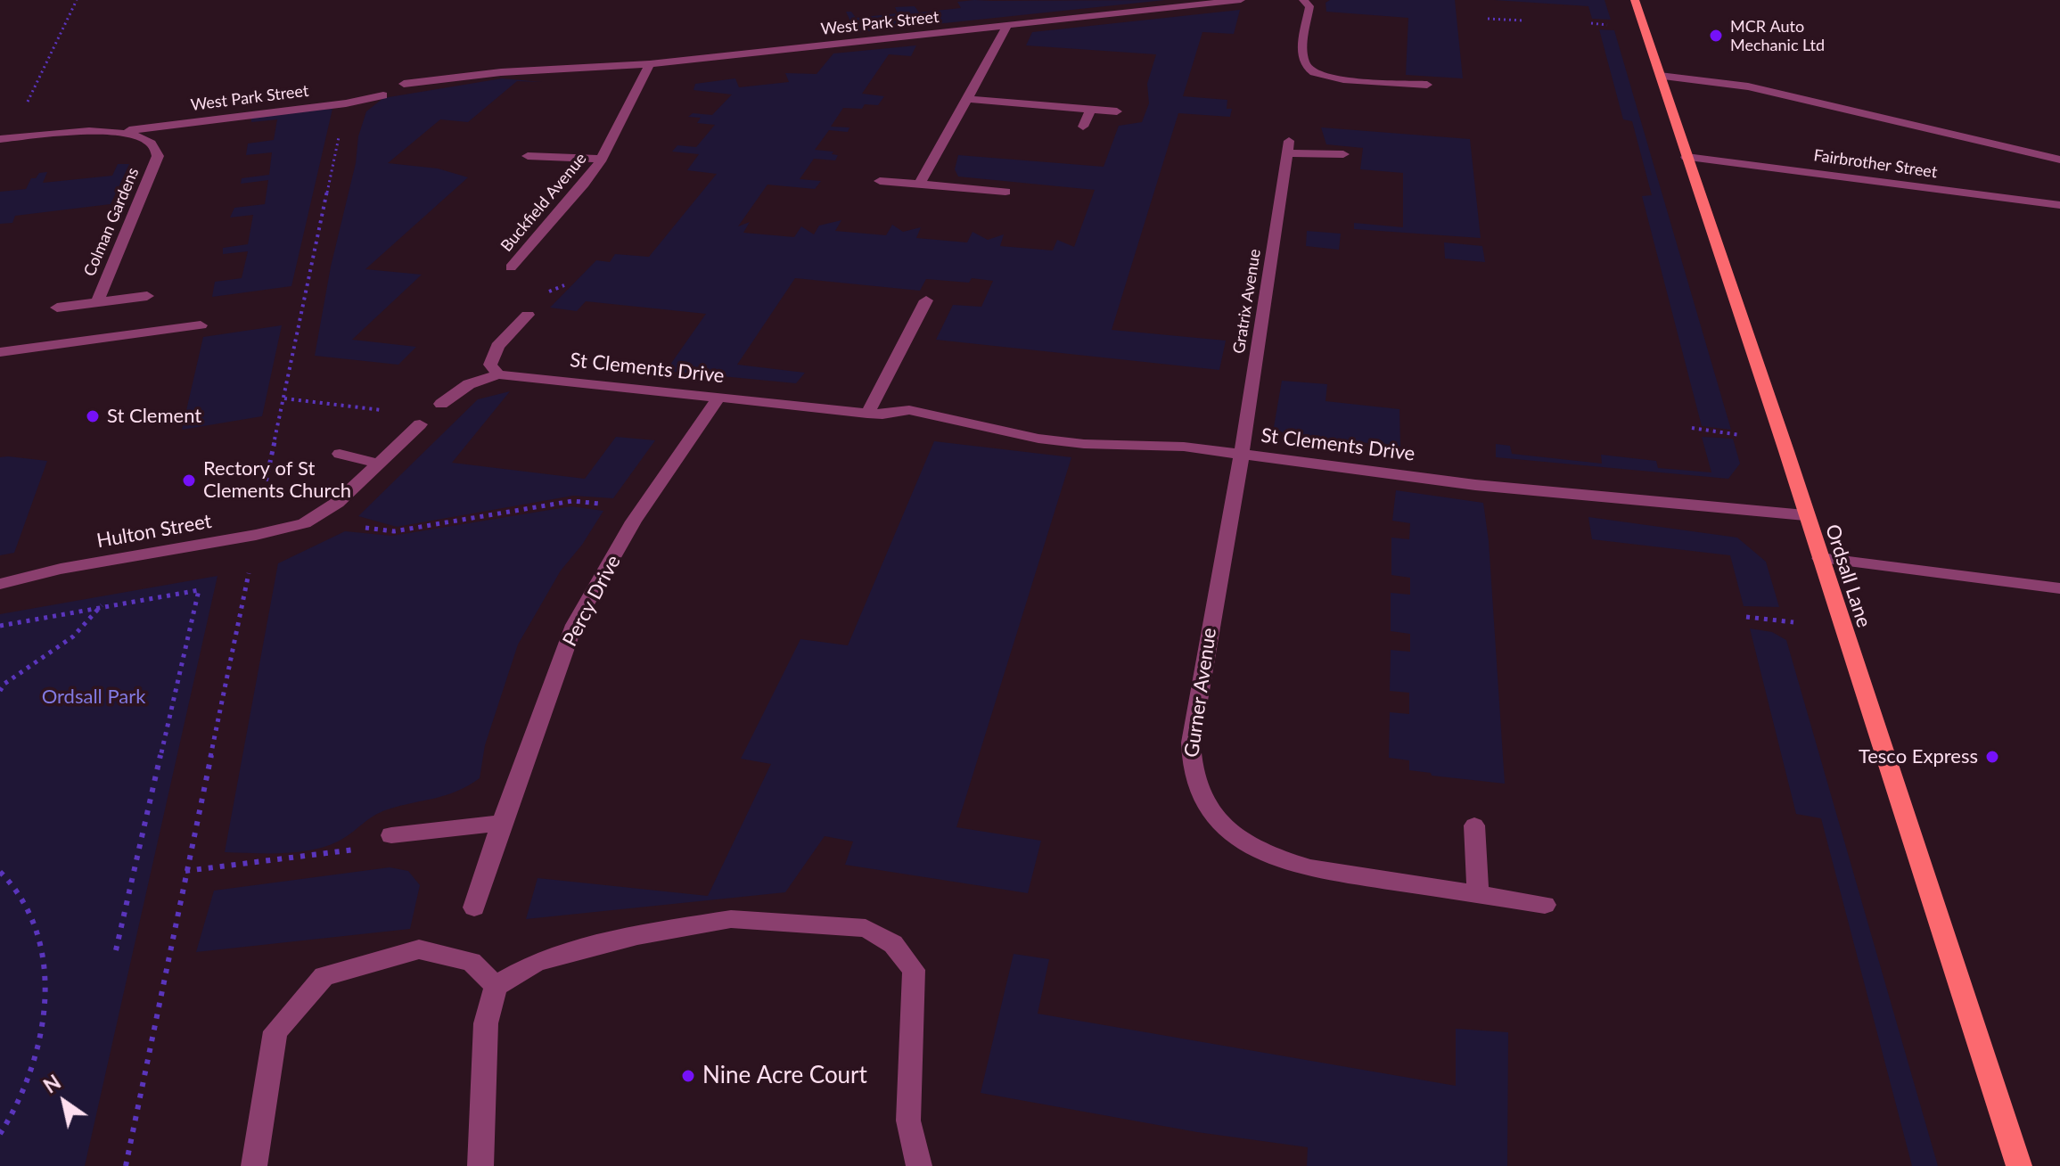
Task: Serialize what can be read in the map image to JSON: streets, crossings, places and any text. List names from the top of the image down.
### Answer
{
  "streets": {
    "main road": ["Ordsall Lane"],
    "street": [
      "West Park Street",
      "Fairbrother Street",
      "Buckfield Avenue",
      "Colman Gardens",
      "Gratrix Avenue",
      "St Clements Drive",
      "Hulton Street",
      "Percy Drive",
      "Gurner Avenue"
    ]
  },
  "crossings": [
    ["West Park Street", "Buckfield Avenue"],
    ["West Park Street", "Colman Gardens"],
    ["Fairbrother Street", "Ordsall Lane"],
    ["Gratrix Avenue", "St Clements Drive"],
    ["Gratrix Avenue", "Gurner Avenue"],
    ["St Clements Drive", "Ordsall Lane"],
    ["St Clements Drive", "Percy Drive"],
    ["St Clements Drive", "Gurner Avenue"]
  ],
  "parks": ["Ordsall Park"],
  "places": [
    "MCR Auto Mechanic Ltd",
    "St Clement",
    "Rectory of St Clements Church",
    "Tesco Express",
    "Nine Acre Court"
  ],
  "north": "top left"
}
